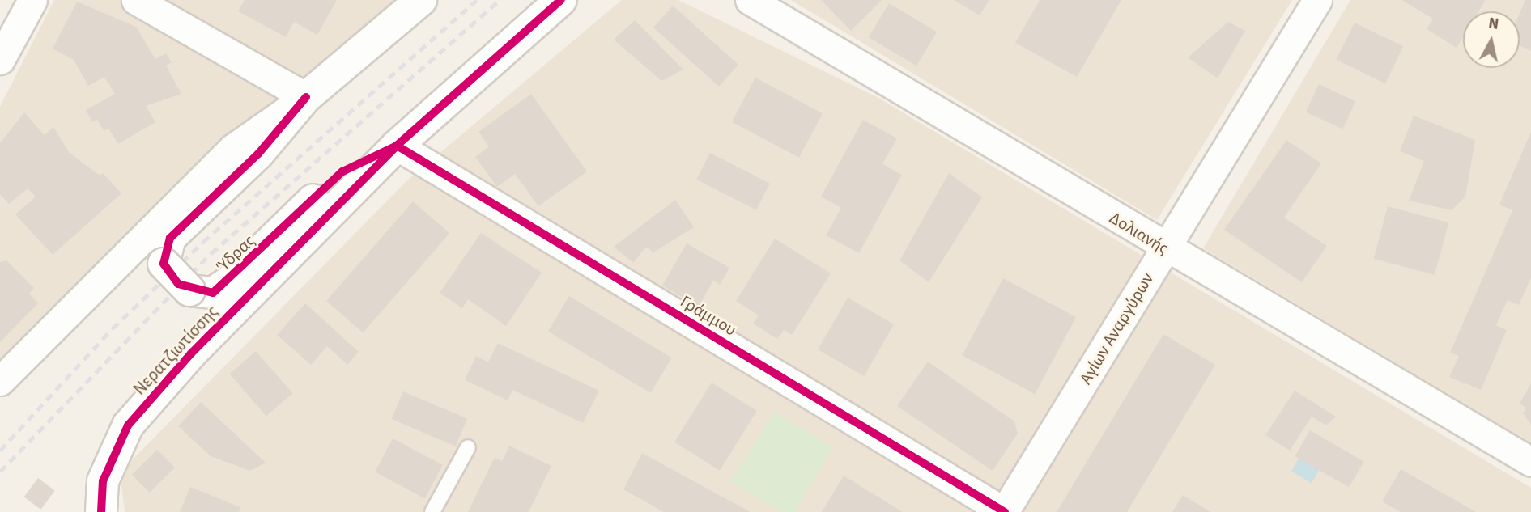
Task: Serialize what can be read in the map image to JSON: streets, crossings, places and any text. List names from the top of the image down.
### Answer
{
  "streets": {
    "street": [
      "Δολιανής",
      "Ύδρας",
      "Γράμμου",
      "Αγίων Αναργύρων",
      "Νερατζιωτίσσης"
    ]
  },
  "crossings": [
    ["Δολιανής", "Αγίων Αναργύρων"],
    ["Ύδρας", "Γράμμου"],
    ["Ύδρας", "Νερατζιωτίσσης"],
    ["Γράμμου", "Αγίων Αναργύρων"],
    ["Γράμμου", "Νερατζιωτίσσης"]
  ],
  "north": "top"
}
